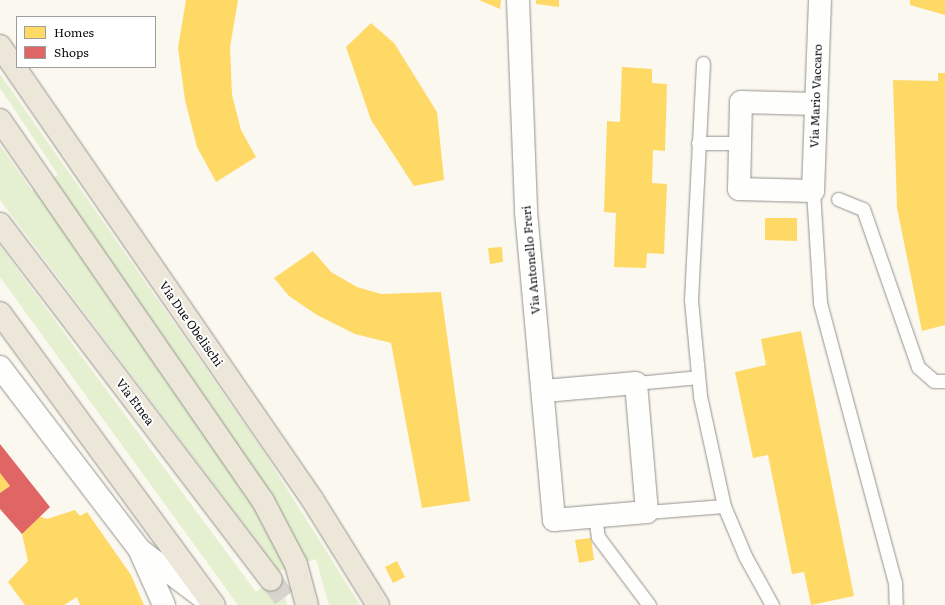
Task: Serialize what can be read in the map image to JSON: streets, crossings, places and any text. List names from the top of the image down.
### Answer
{
  "streets": {
    "main road": ["Via Due Obelischi", "Via Etnea"],
    "street": ["Via Mario Vaccaro", "Via Antonello Freri"]
  },
  "legend": ["Homes", "Shops"]
}
